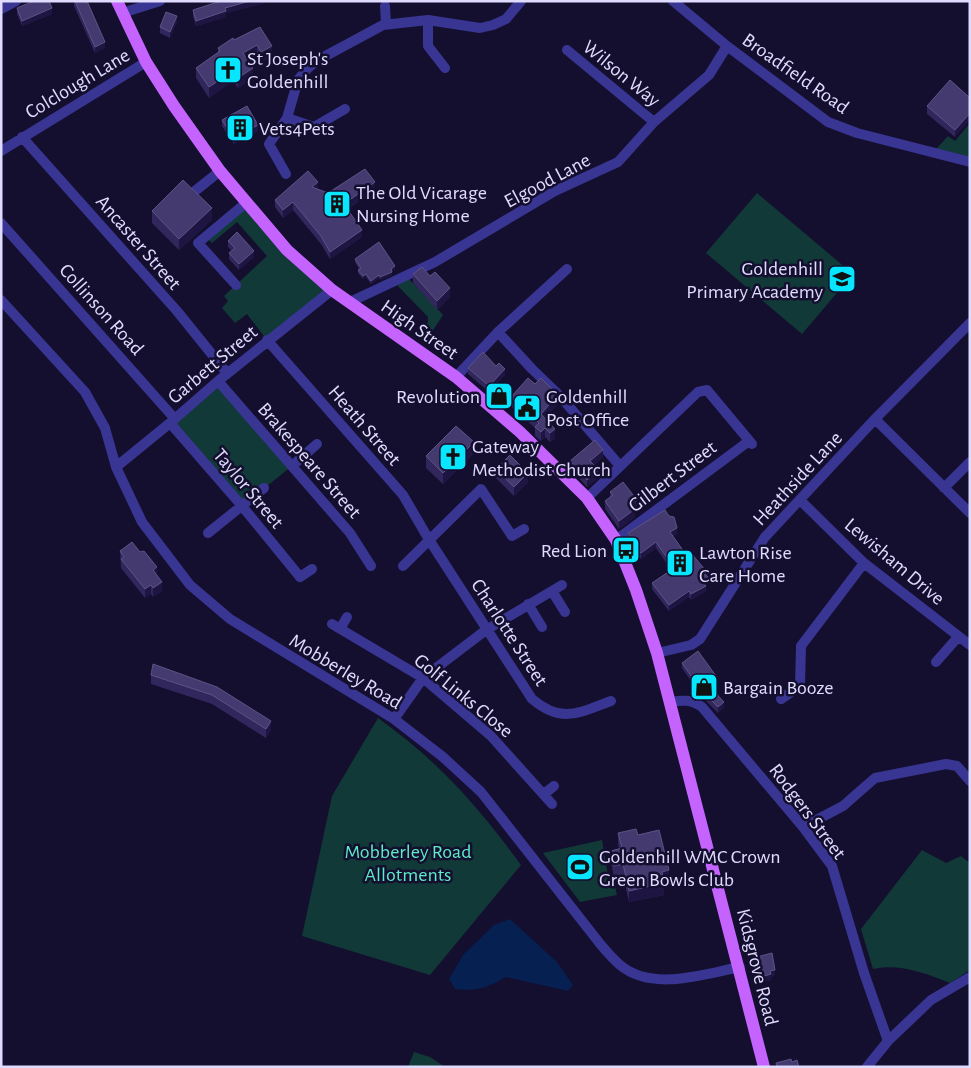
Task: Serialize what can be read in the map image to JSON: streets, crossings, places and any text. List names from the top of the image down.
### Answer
{
  "streets": {
    "main road": ["High Street", "Kidsgrove Road"],
    "street": [
      "Wilson Way",
      "Broadfield Road",
      "Colclough Lane",
      "Elgood Lane",
      "Ancaster Street",
      "Collinson Road",
      "Garbett Street",
      "Heath Street",
      "Brakespeare Street",
      "Gilbert Street",
      "Heathside Lane",
      "Taylor Street",
      "Lewisham Drive",
      "Charlotte Street",
      "Mobberley Road",
      "Golf Links Close",
      "Rodgers Street"
    ]
  },
  "crossings": [
    ["Wilson Way", "Elgood Lane"],
    ["Broadfield Road", "Elgood Lane"],
    ["Colclough Lane", "Ancaster Street"],
    ["Colclough Lane", "High Street"],
    ["Elgood Lane", "High Street"],
    ["Ancaster Street", "Garbett Street"],
    ["Collinson Road", "Garbett Street"],
    ["Collinson Road", "Taylor Street"],
    ["High Street", "Garbett Street"],
    ["High Street", "Gilbert Street"],
    ["High Street", "Heathside Lane"],
    ["High Street", "Rodgers Street"],
    ["High Street", "Kidsgrove Road"],
    ["Garbett Street", "Heath Street"],
    ["Garbett Street", "Brakespeare Street"],
    ["Garbett Street", "Taylor Street"],
    ["Garbett Street", "Mobberley Road"],
    ["Heath Street", "Charlotte Street"],
    ["Heathside Lane", "Lewisham Drive"],
    ["Mobberley Road", "Kidsgrove Road"],
    ["Rodgers Street", "Kidsgrove Road"]
  ],
  "parks": ["Mobberley Road Allotments"],
  "places": {
    "church": ["St Joseph's Goldenhill", "Gateway Methodist Church"],
    "building": ["Vets4Pets", "The Old Vicarage Nursing Home", "Lawton Rise Care Home"],
    "school or university": ["Goldenhill Primary Academy"],
    "shop": ["Revolution", "Bargain Booze"],
    "public building": ["Goldenhill Post Office"],
    "bus stop": ["Red Lion"],
    "sports": ["Goldenhill WMC Crown Green Bowls Club"]
  }
}
